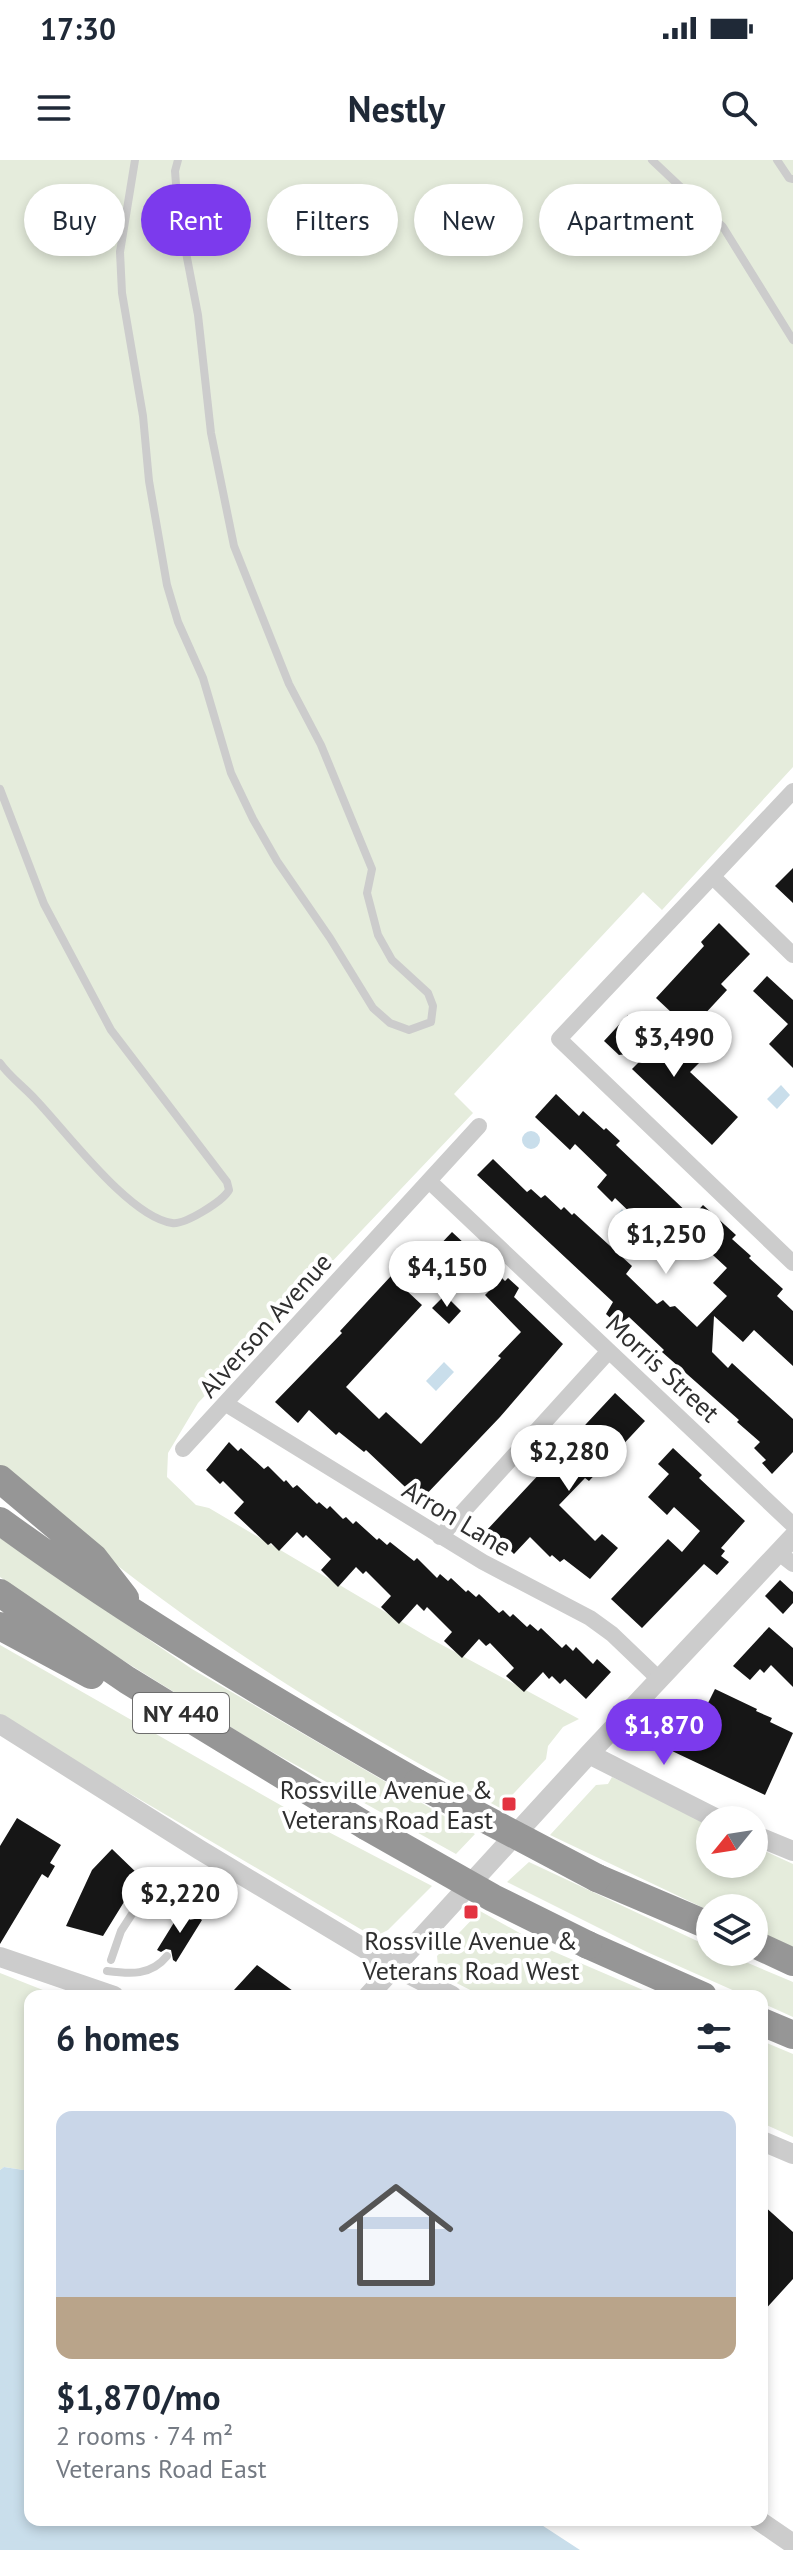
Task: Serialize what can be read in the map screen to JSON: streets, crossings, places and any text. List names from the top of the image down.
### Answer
{
  "streets": {
    "highway": ["NY 440"],
    "street": ["Alverson Avenue", "Morris Street", "Arron Lane"]
  },
  "crossings": [
    ["Alverson Avenue", "Morris Street"],
    ["Alverson Avenue", "Arron Lane"]
  ],
  "places": {
    "transit": ["Rossville Avenue & Veterans Road East", "Rossville Avenue & Veterans Road West"]
  },
  "north": "bottom left",
  "page": {
    "status": "17:30",
    "header": "Nestly",
    "chip": [
      "Buy",
      "Rent",
      "Filters",
      "New",
      "Apartment"
    ],
    "price": [
      "$3,490",
      "$1,250",
      "$4,150",
      "$2,280",
      "$1,870",
      "$2,220"
    ],
    "heading": "6 homes",
    "list": [
      {
        "name": "$1,870/mo",
        "note": "2 rooms · 74 m² · Veterans Road East"
      }
    ]
  }
}
